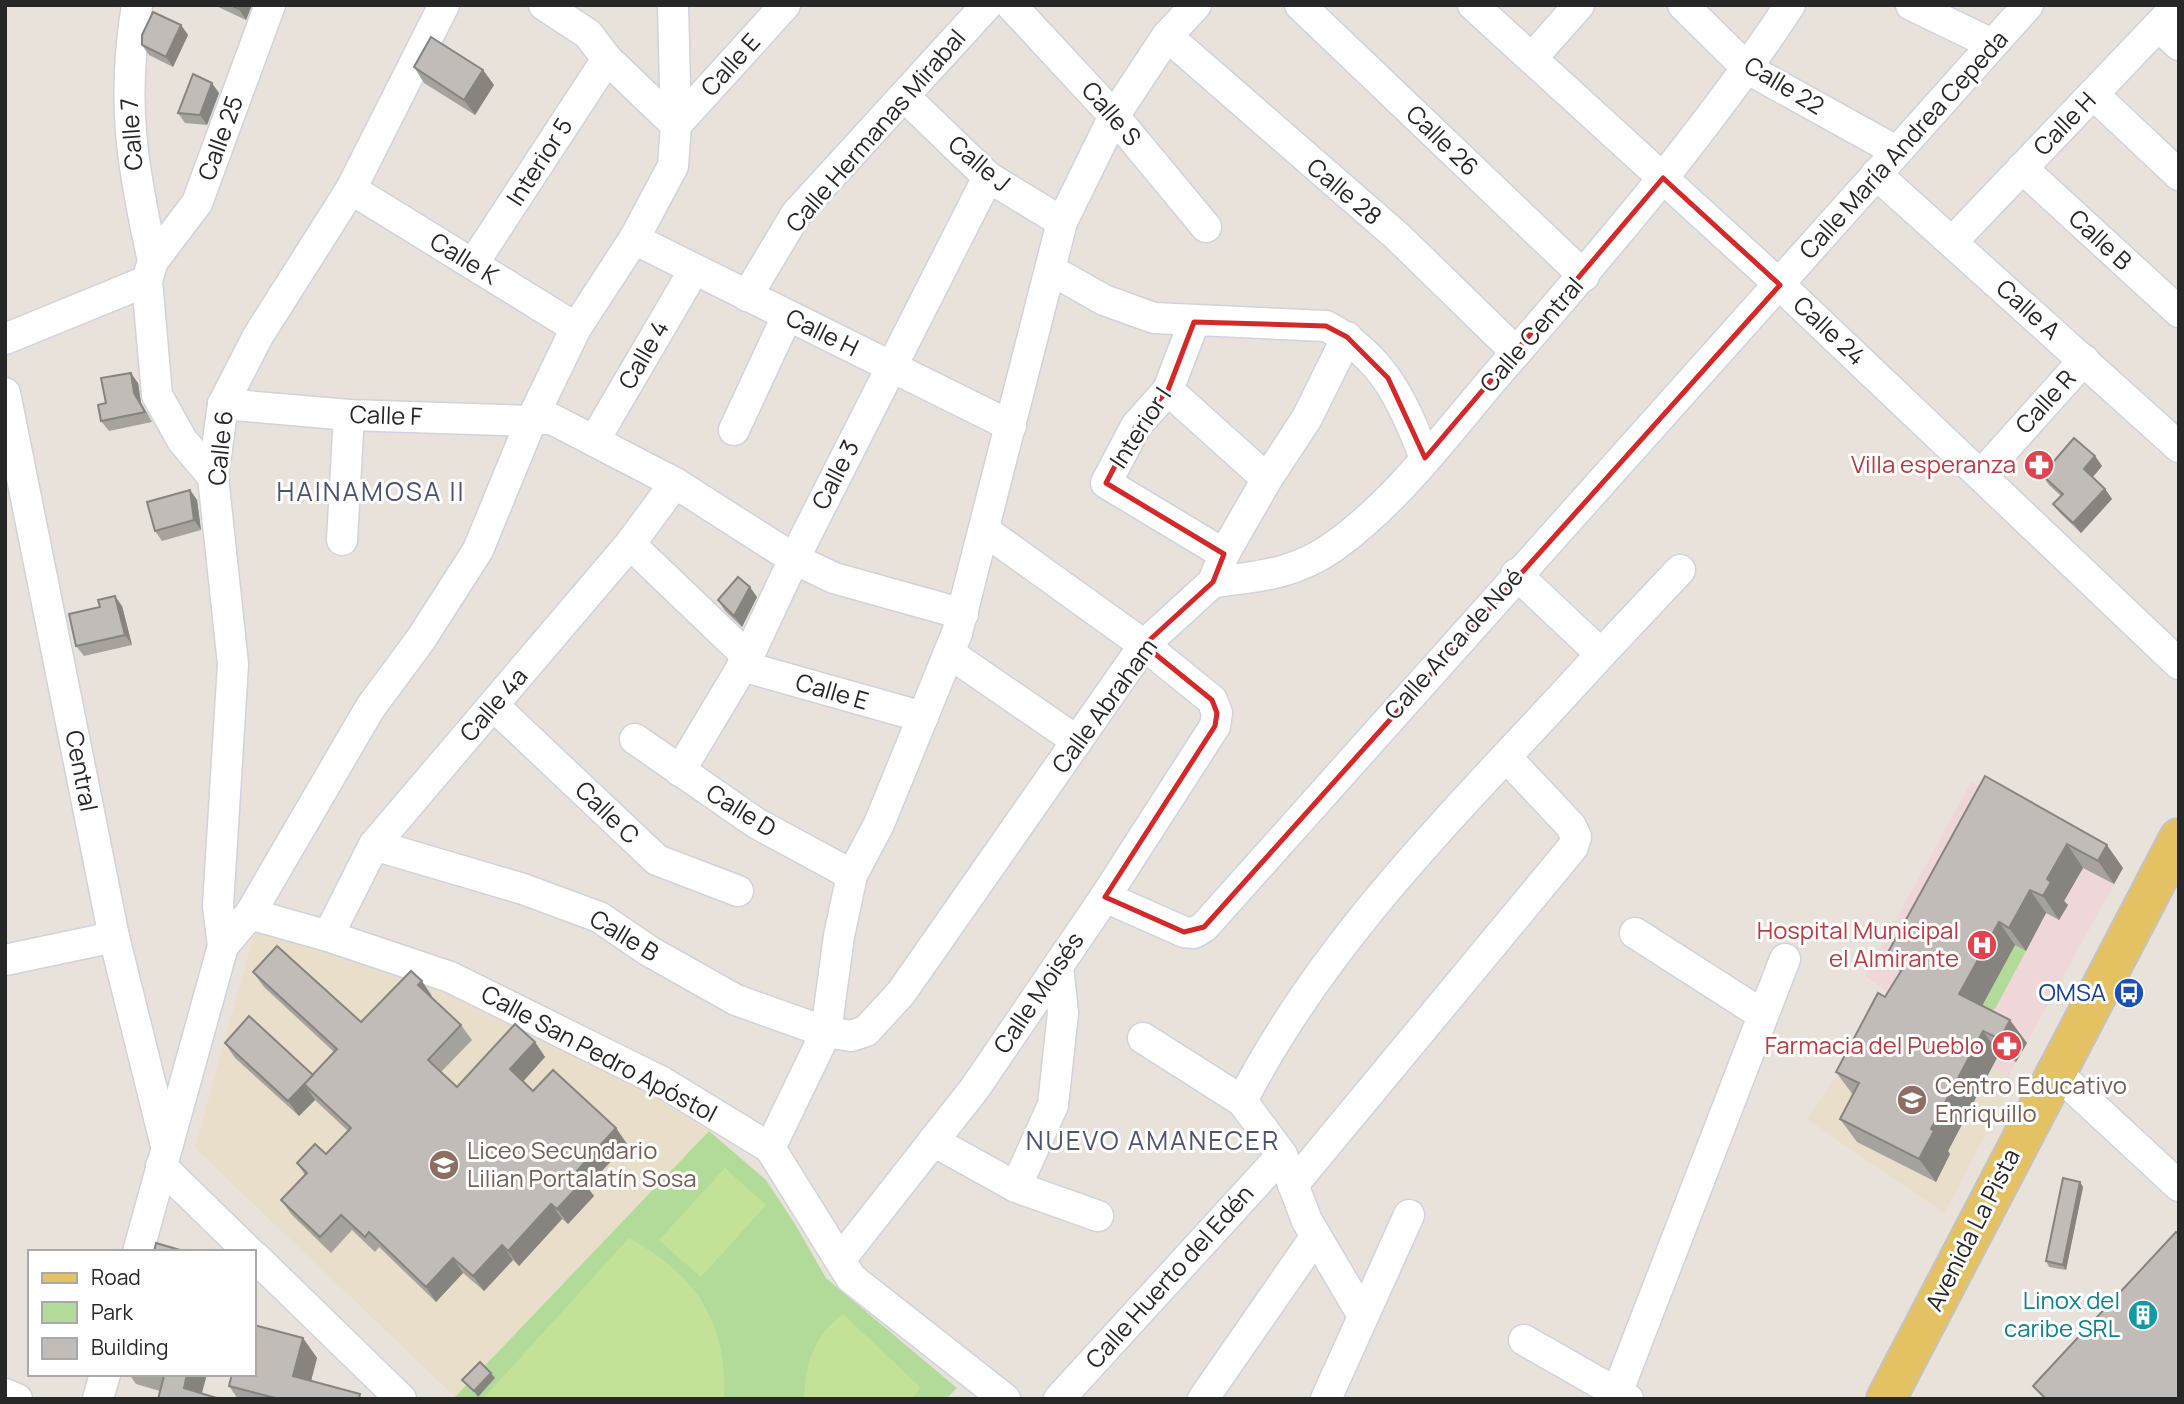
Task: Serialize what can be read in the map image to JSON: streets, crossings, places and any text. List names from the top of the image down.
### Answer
{
  "streets": {
    "main road": ["Avenida La Pista"],
    "street": [
      "Calle E",
      "Calle 22",
      "Calle S",
      "Calle H",
      "Calle Hermanas Mirabal",
      "Calle 7",
      "Calle 25",
      "Calle 26",
      "Calle María Andrea Cepeda",
      "Interior 5",
      "Calle J",
      "Calle 28",
      "Calle B",
      "Calle K",
      "Calle A",
      "Calle 24",
      "Calle Central",
      "Calle 4",
      "Calle R",
      "Calle F",
      "Interior I",
      "Calle 6",
      "Calle 3",
      "Calle Arca de Noé",
      "Calle 4a",
      "Calle Abraham",
      "Central",
      "Calle D",
      "Calle C",
      "Calle Moisés",
      "Calle San Pedro Apóstol",
      "Calle Huerto del Edén"
    ]
  },
  "crossings": [
    ["Calle E", "Calle 3"],
    ["Calle E", "Calle 4a"],
    ["Calle 22", "Calle María Andrea Cepeda"],
    ["Calle 22", "Calle Central"],
    ["Calle H", "Calle Hermanas Mirabal"],
    ["Calle H", "Calle B"],
    ["Calle H", "Calle A"],
    ["Calle H", "Calle 4"],
    ["Calle H", "Calle 3"],
    ["Calle Hermanas Mirabal", "Calle J"],
    ["Calle 7", "Calle 25"],
    ["Calle 7", "Calle 6"],
    ["Calle 26", "Calle Central"],
    ["Calle María Andrea Cepeda", "Calle A"],
    ["Calle María Andrea Cepeda", "Calle 24"],
    ["Calle María Andrea Cepeda", "Calle Arca de Noé"],
    ["Interior 5", "Calle K"],
    ["Calle J", "Calle 3"],
    ["Calle 28", "Calle Central"],
    ["Calle B", "Calle 4a"],
    ["Calle B", "Calle Abraham"],
    ["Calle K", "Calle 6"],
    ["Calle A", "Calle R"],
    ["Calle 24", "Calle Central"],
    ["Calle 24", "Calle R"],
    ["Calle 24", "Calle Arca de Noé"],
    ["Calle Central", "Calle Abraham"],
    ["Calle F", "Calle 6"],
    ["Interior I", "Calle Abraham"],
    ["Calle 3", "Calle D"],
    ["Calle Arca de Noé", "Calle Moisés"],
    ["Calle 4a", "Calle C"],
    ["Calle 4a", "Calle San Pedro Apóstol"],
    ["Calle Abraham", "Calle Moisés"],
    ["Calle Moisés", "Calle San Pedro Apóstol"]
  ],
  "districts": ["HAINAMOSA II", "NUEVO AMANECER"],
  "places": {
    "pharmacy": ["Villa esperanza", "Farmacia del Pueblo"],
    "hospital": ["Hospital Municipal el Almirante"],
    "bus stop": ["OMSA"],
    "school or university": ["Centro Educativo Enriquillo", "Liceo Secundario Lilian Portalatín Sosa"],
    "building": ["Linox del caribe SRL"]
  },
  "legend": ["Road", "Park", "Building"]
}
